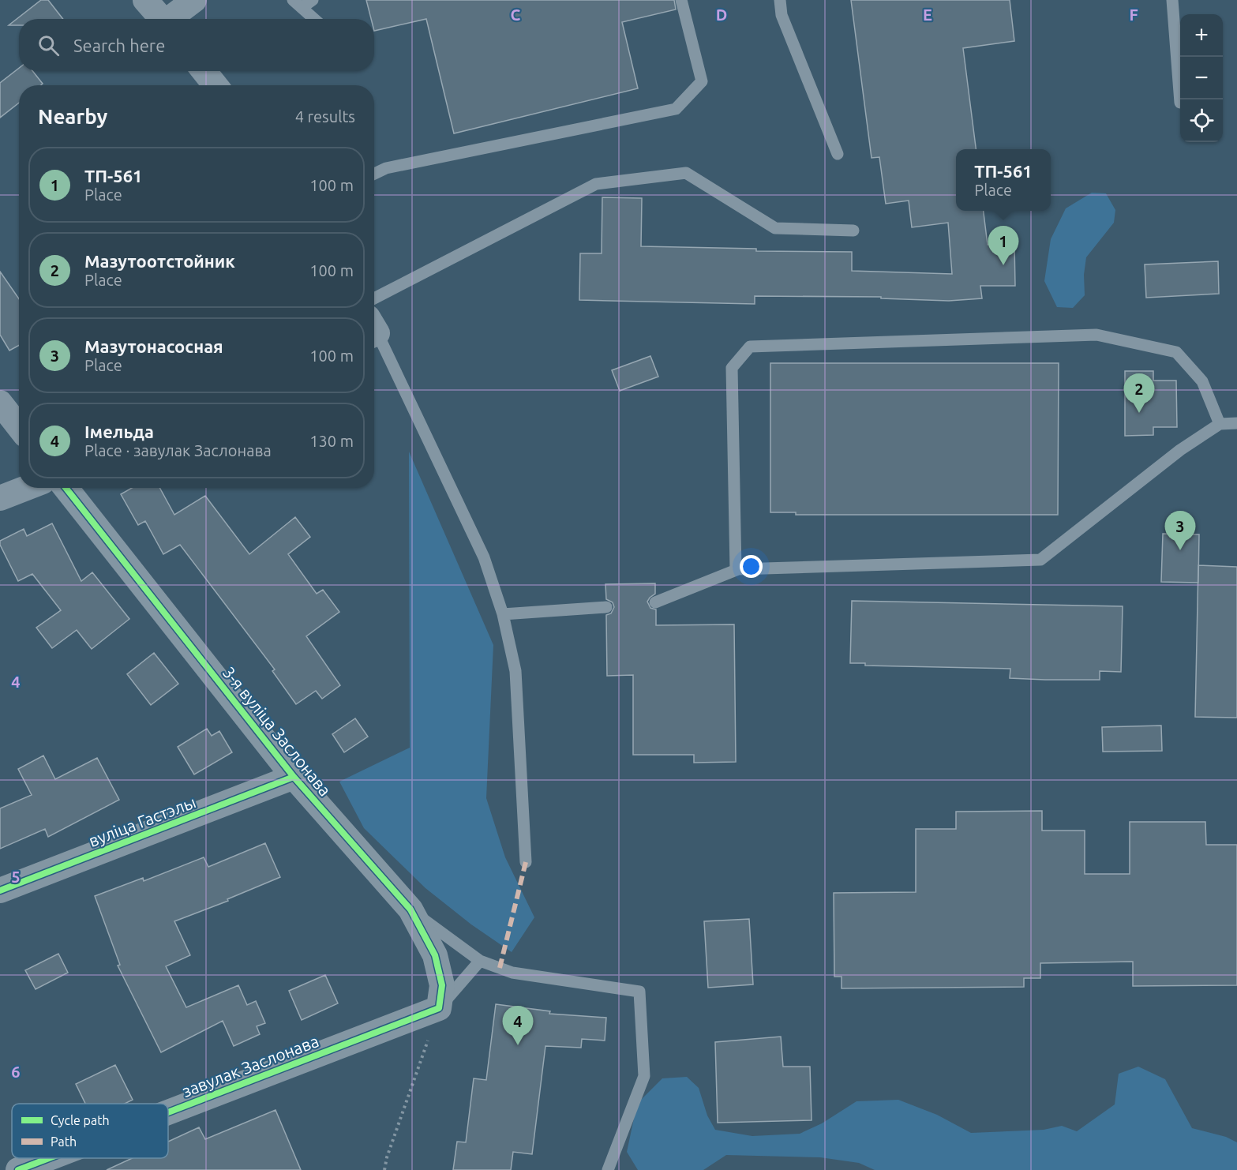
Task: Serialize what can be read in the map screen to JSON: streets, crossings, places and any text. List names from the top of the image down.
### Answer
{
  "streets": {
    "street": ["3-я вуліца Заслонава", "вуліца Гастэлы", "завулак Заслонава"]
  },
  "crossings": [
    ["3-я вуліца Заслонава", "вуліца Гастэлы"],
    ["3-я вуліца Заслонава", "завулак Заслонава"]
  ],
  "legend": ["Cycle path", "Path"],
  "page": {
    "map_buttons": ["+", "−"],
    "search": "Search here",
    "heading": ["Nearby", "4 results"],
    "list": [
      {
        "mark": "1",
        "name": "ТП-561",
        "note": "Place",
        "value": "100 m"
      },
      {
        "mark": "2",
        "name": "Мазутоотстойник",
        "note": "Place",
        "value": "100 m"
      },
      {
        "mark": "3",
        "name": "Мазутонасосная",
        "note": "Place",
        "value": "100 m"
      },
      {
        "mark": "4",
        "name": "Імельда",
        "note": "Place · завулак Заслонава",
        "value": "130 m"
      }
    ],
    "popup": ["ТП-561", "Place"],
    "pins": [
      "1",
      "2",
      "3",
      "4"
    ]
  },
  "grid": {
    "columns": [
      "C",
      "D",
      "E",
      "F"
    ],
    "rows": ["4", "5", "6"]
  }
}
